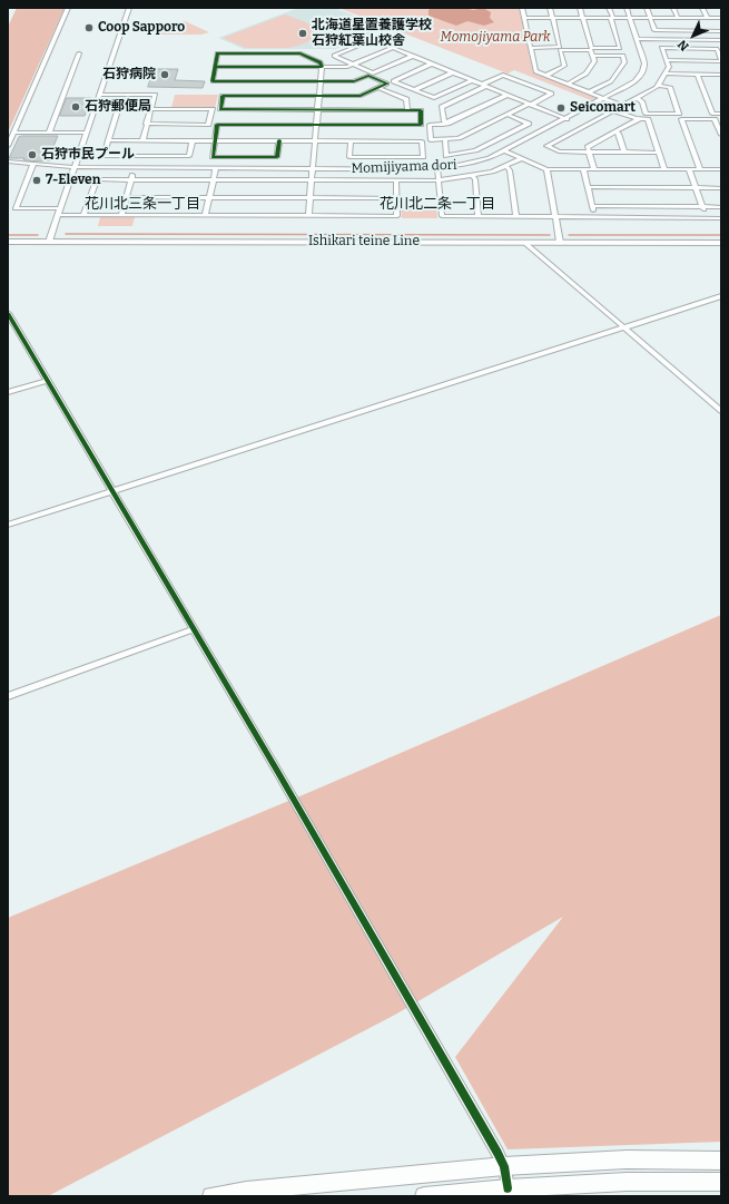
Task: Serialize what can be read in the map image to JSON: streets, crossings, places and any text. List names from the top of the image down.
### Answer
{
  "streets": {
    "main road": ["Ishikari teine Line"],
    "street": ["Momijiyama dori"]
  },
  "districts": ["花川北三条一丁目", "花川北二条一丁目"],
  "parks": ["Momojiyama Park"],
  "places": [
    "Coop Sapporo",
    "北海道星置養護学校 石狩紅葉山校舎",
    "石狩病院",
    "石狩郵便局",
    "Seicomart",
    "石狩市民プール",
    "7-Eleven"
  ],
  "north": "bottom left"
}
